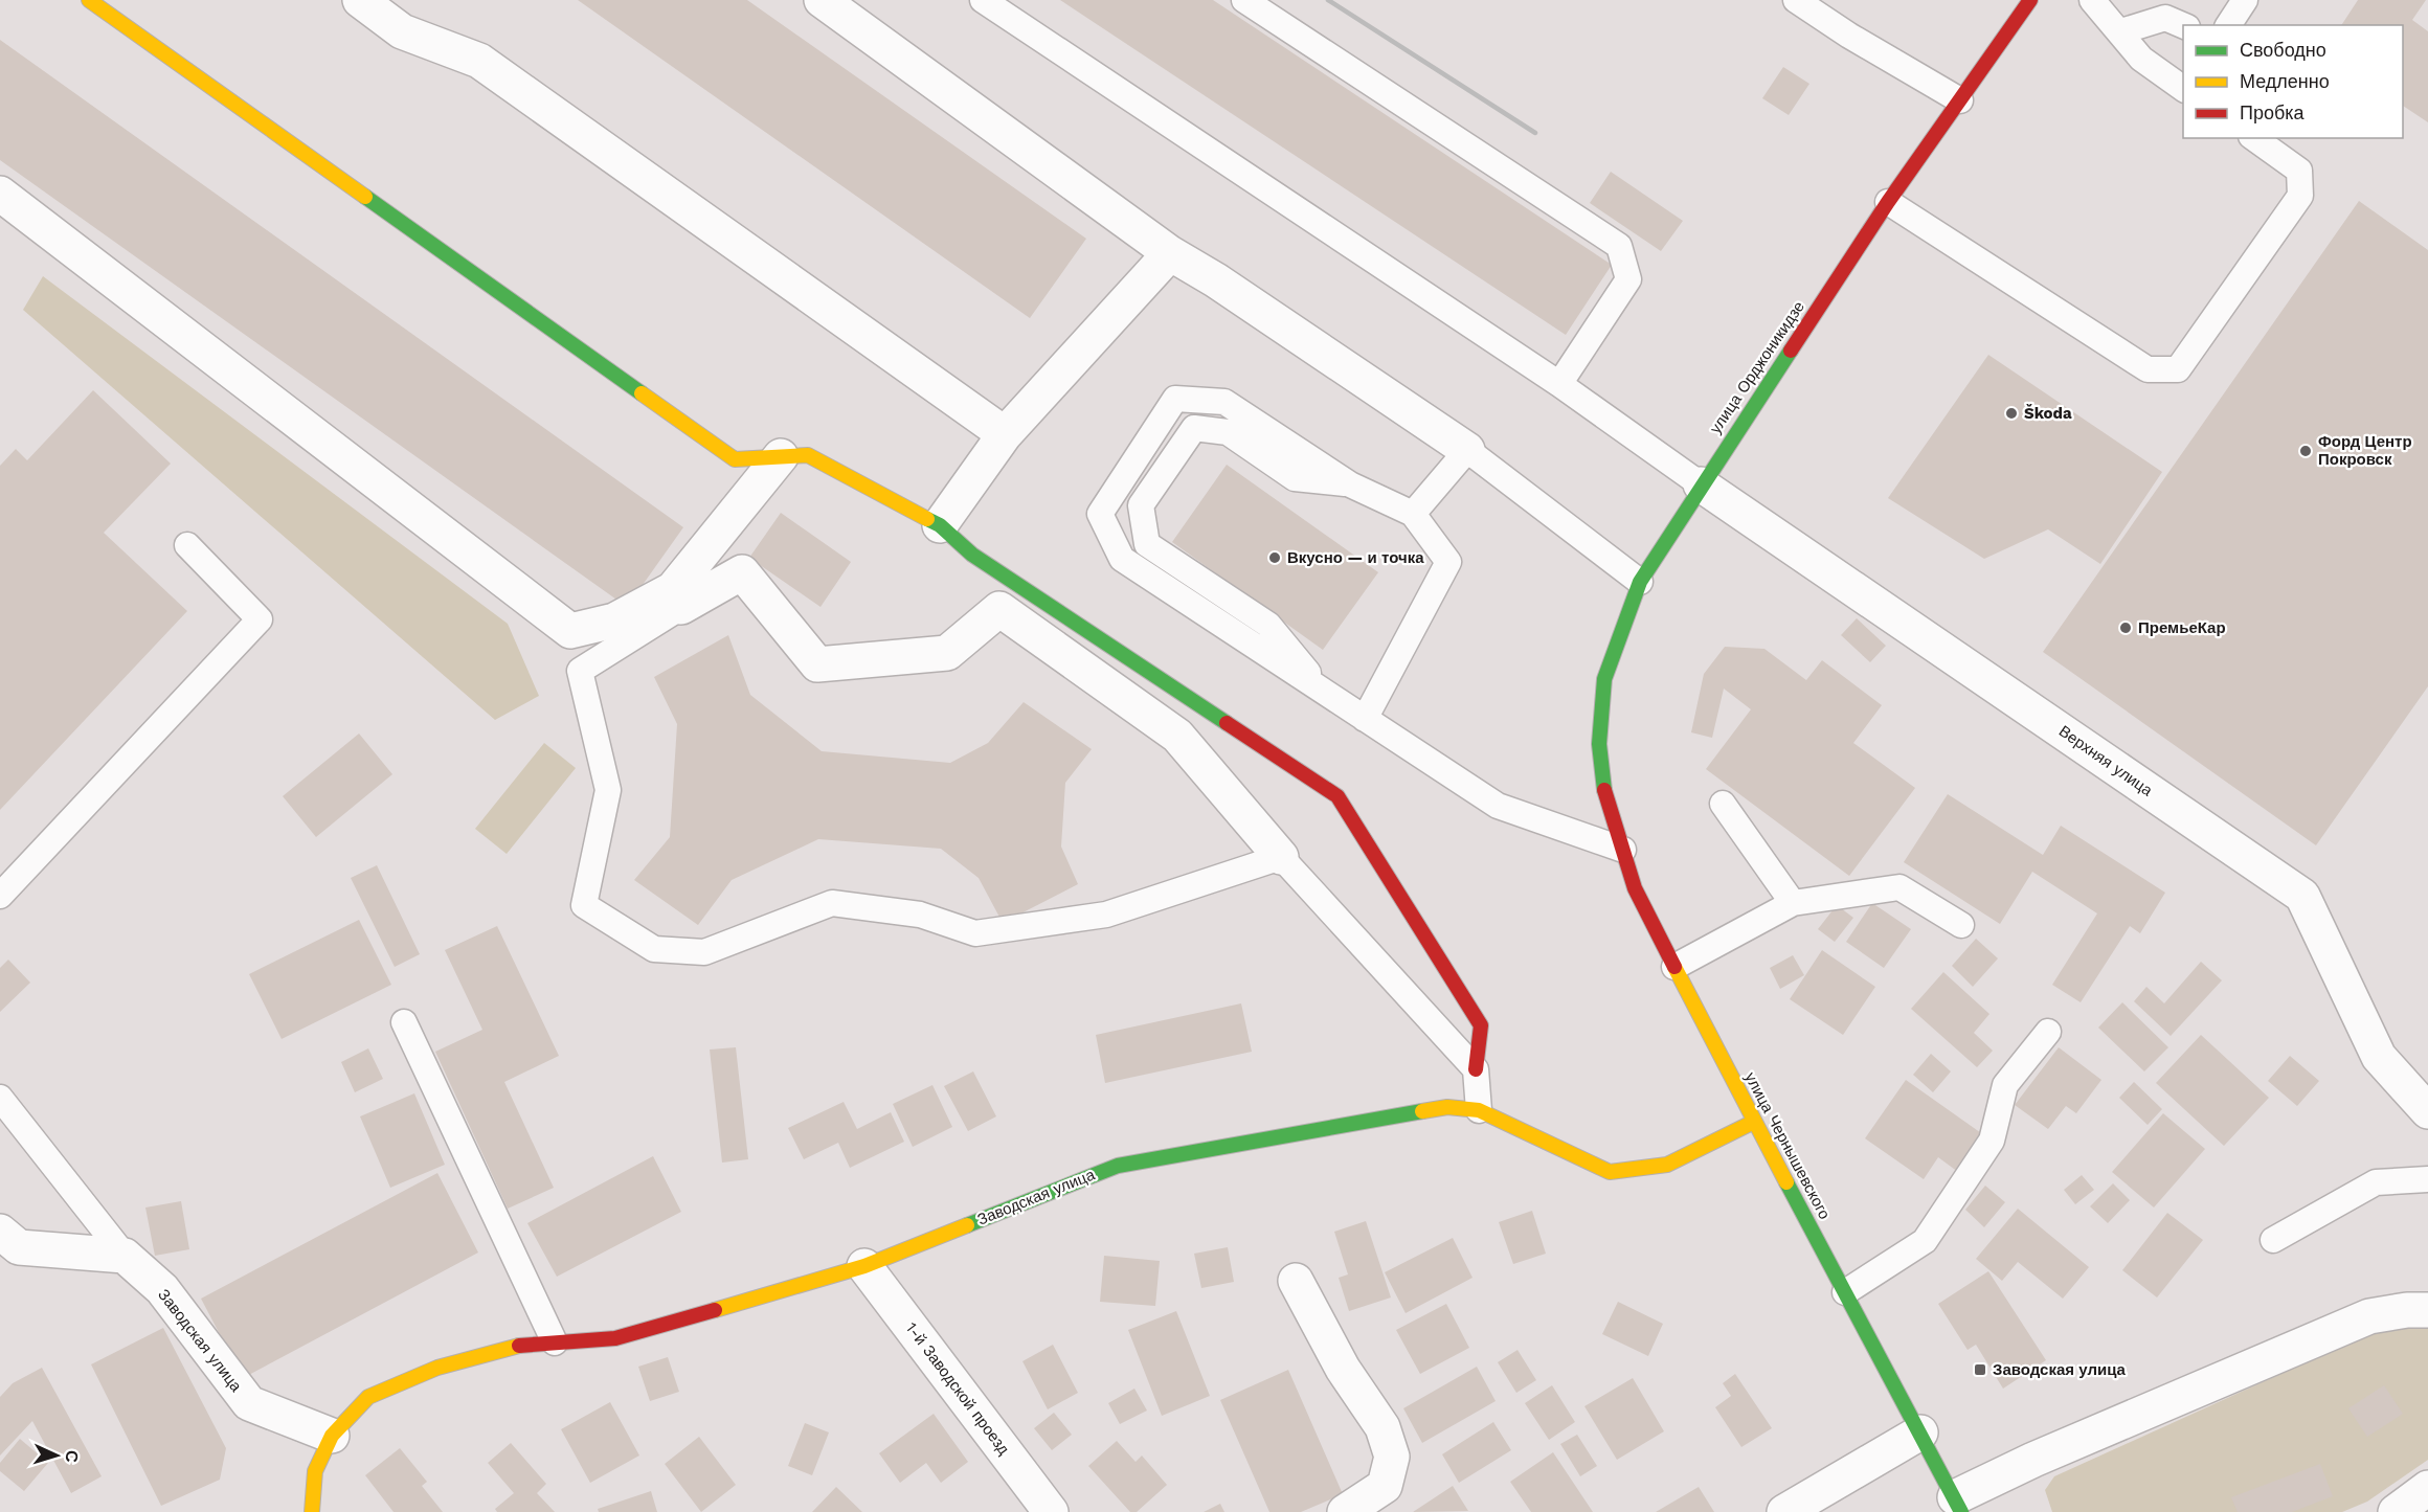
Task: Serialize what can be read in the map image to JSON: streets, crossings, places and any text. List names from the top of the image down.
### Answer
{
  "streets": {
    "street": [
      "улица Орджоникидзе",
      "Верхняя улица",
      "улица Чернышевского",
      "Заводская улица",
      "1-й Заводской проезд"
    ]
  },
  "crossings": [
    ["улица Орджоникидзе", "Верхняя улица"],
    ["улица Орджоникидзе", "улица Чернышевского"],
    ["улица Чернышевского", "Заводская улица"],
    ["Заводская улица", "1-й Заводской проезд"]
  ],
  "places": {
    "other": [
      "Škoda",
      "Форд Центр Покровск",
      "Вкусно — и точка",
      "ПремьеКар"
    ],
    "transit": ["Заводская улица"]
  },
  "legend": ["Свободно", "Медленно", "Пробка"],
  "north": "right"
}
